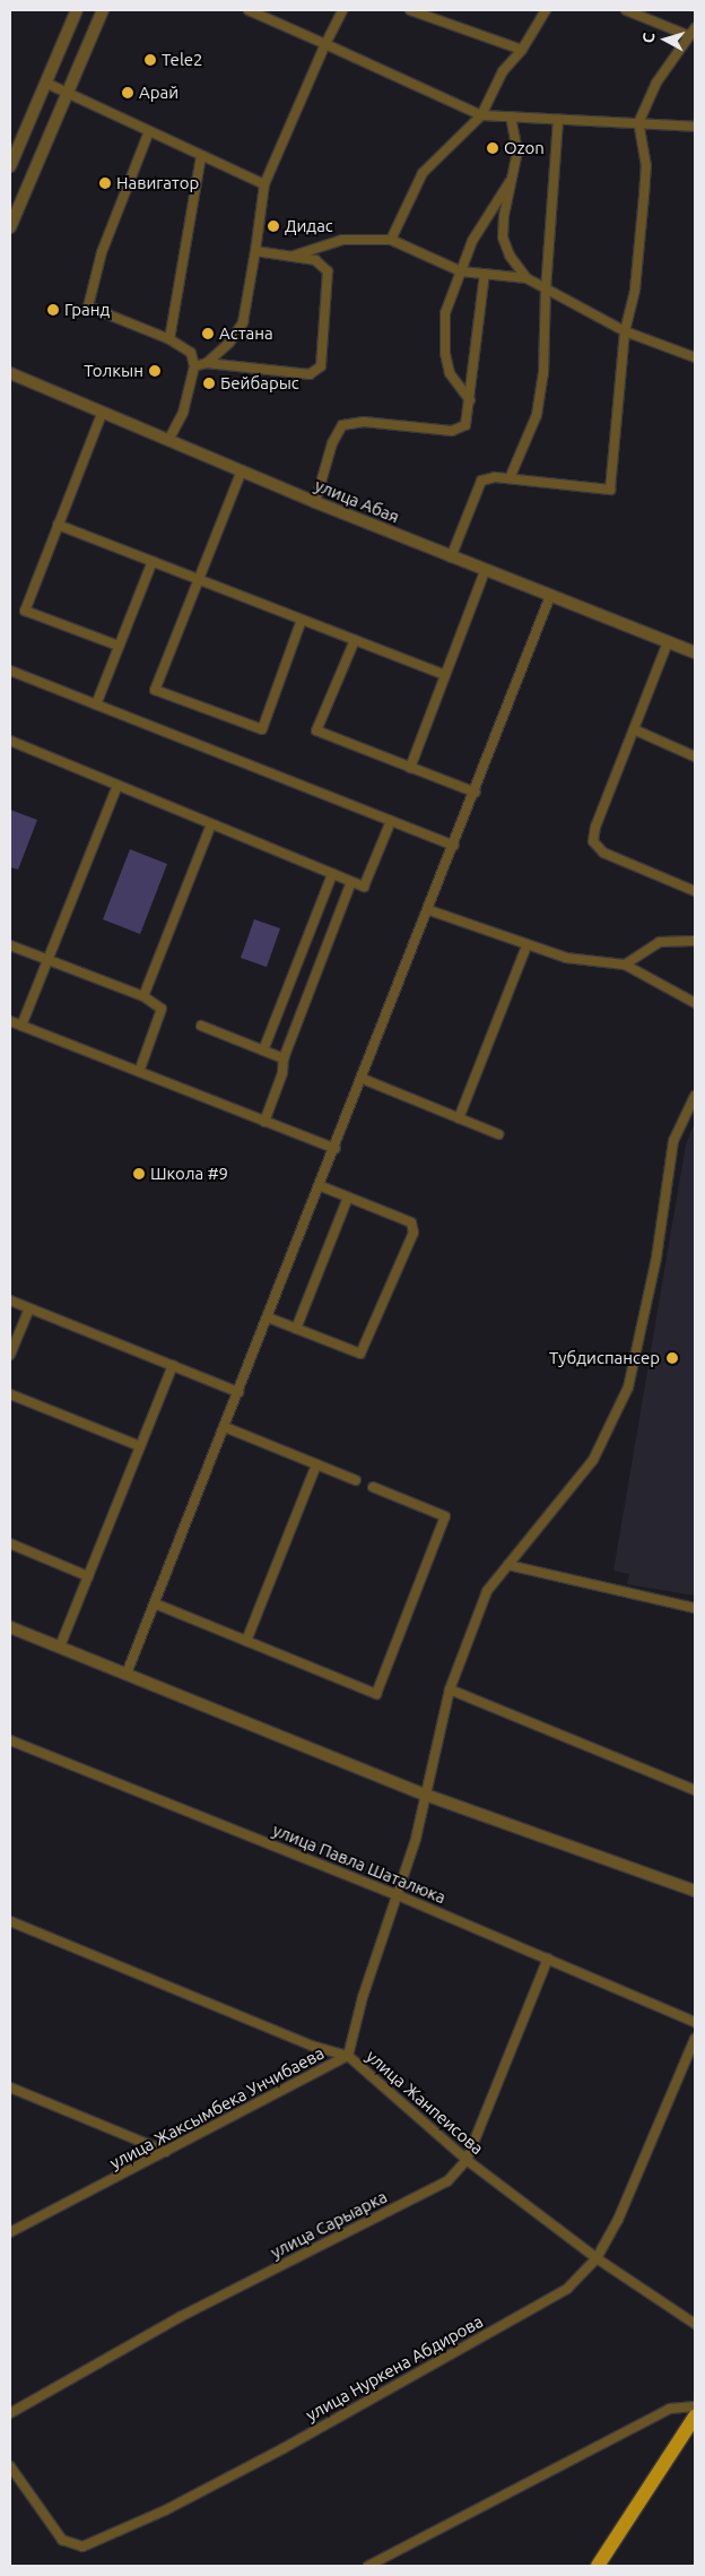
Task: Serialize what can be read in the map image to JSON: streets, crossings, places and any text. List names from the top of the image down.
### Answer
{
  "streets": {
    "street": [
      "улица Абая",
      "улица Павла Шаталюка",
      "улица Жанпеисова",
      "улица Жаксымбека Унчибаева",
      "улица Сарыарка",
      "улица Нуркена Абдирова"
    ]
  },
  "crossings": [
    ["улица Павла Шаталюка", "улица Жаксымбека Унчибаева"],
    ["улица Павла Шаталюка", "улица Сарыарка"],
    ["улица Жанпеисова", "улица Жаксымбека Унчибаева"],
    ["улица Жанпеисова", "улица Сарыарка"],
    ["улица Жанпеисова", "улица Нуркена Абдирова"]
  ],
  "places": [
    "Tele2",
    "Арай",
    "Ozon",
    "Навигатор",
    "Дидас",
    "Гранд",
    "Астана",
    "Толкын",
    "Бейбарыс",
    "Школа #9",
    "Тубдиспансер"
  ],
  "north": "left"
}
